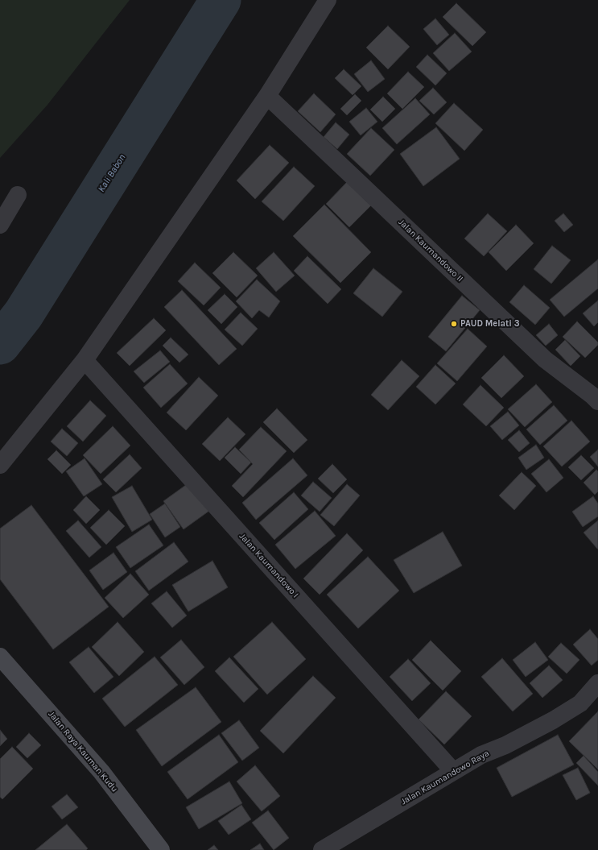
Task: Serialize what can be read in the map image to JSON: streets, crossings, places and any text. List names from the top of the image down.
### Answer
{
  "streets": {
    "street": [
      "Jalan Kaumandowo II",
      "Jalan Kaumandowo I",
      "Jalan Raya Kauman Kudu",
      "Jalan Kaumandowo Raya"
    ]
  },
  "crossings": [
    ["Jalan Kaumandowo I", "Jalan Kaumandowo Raya"]
  ],
  "water": ["Kali Babon"],
  "places": ["PAUD Melati 3"]
}
